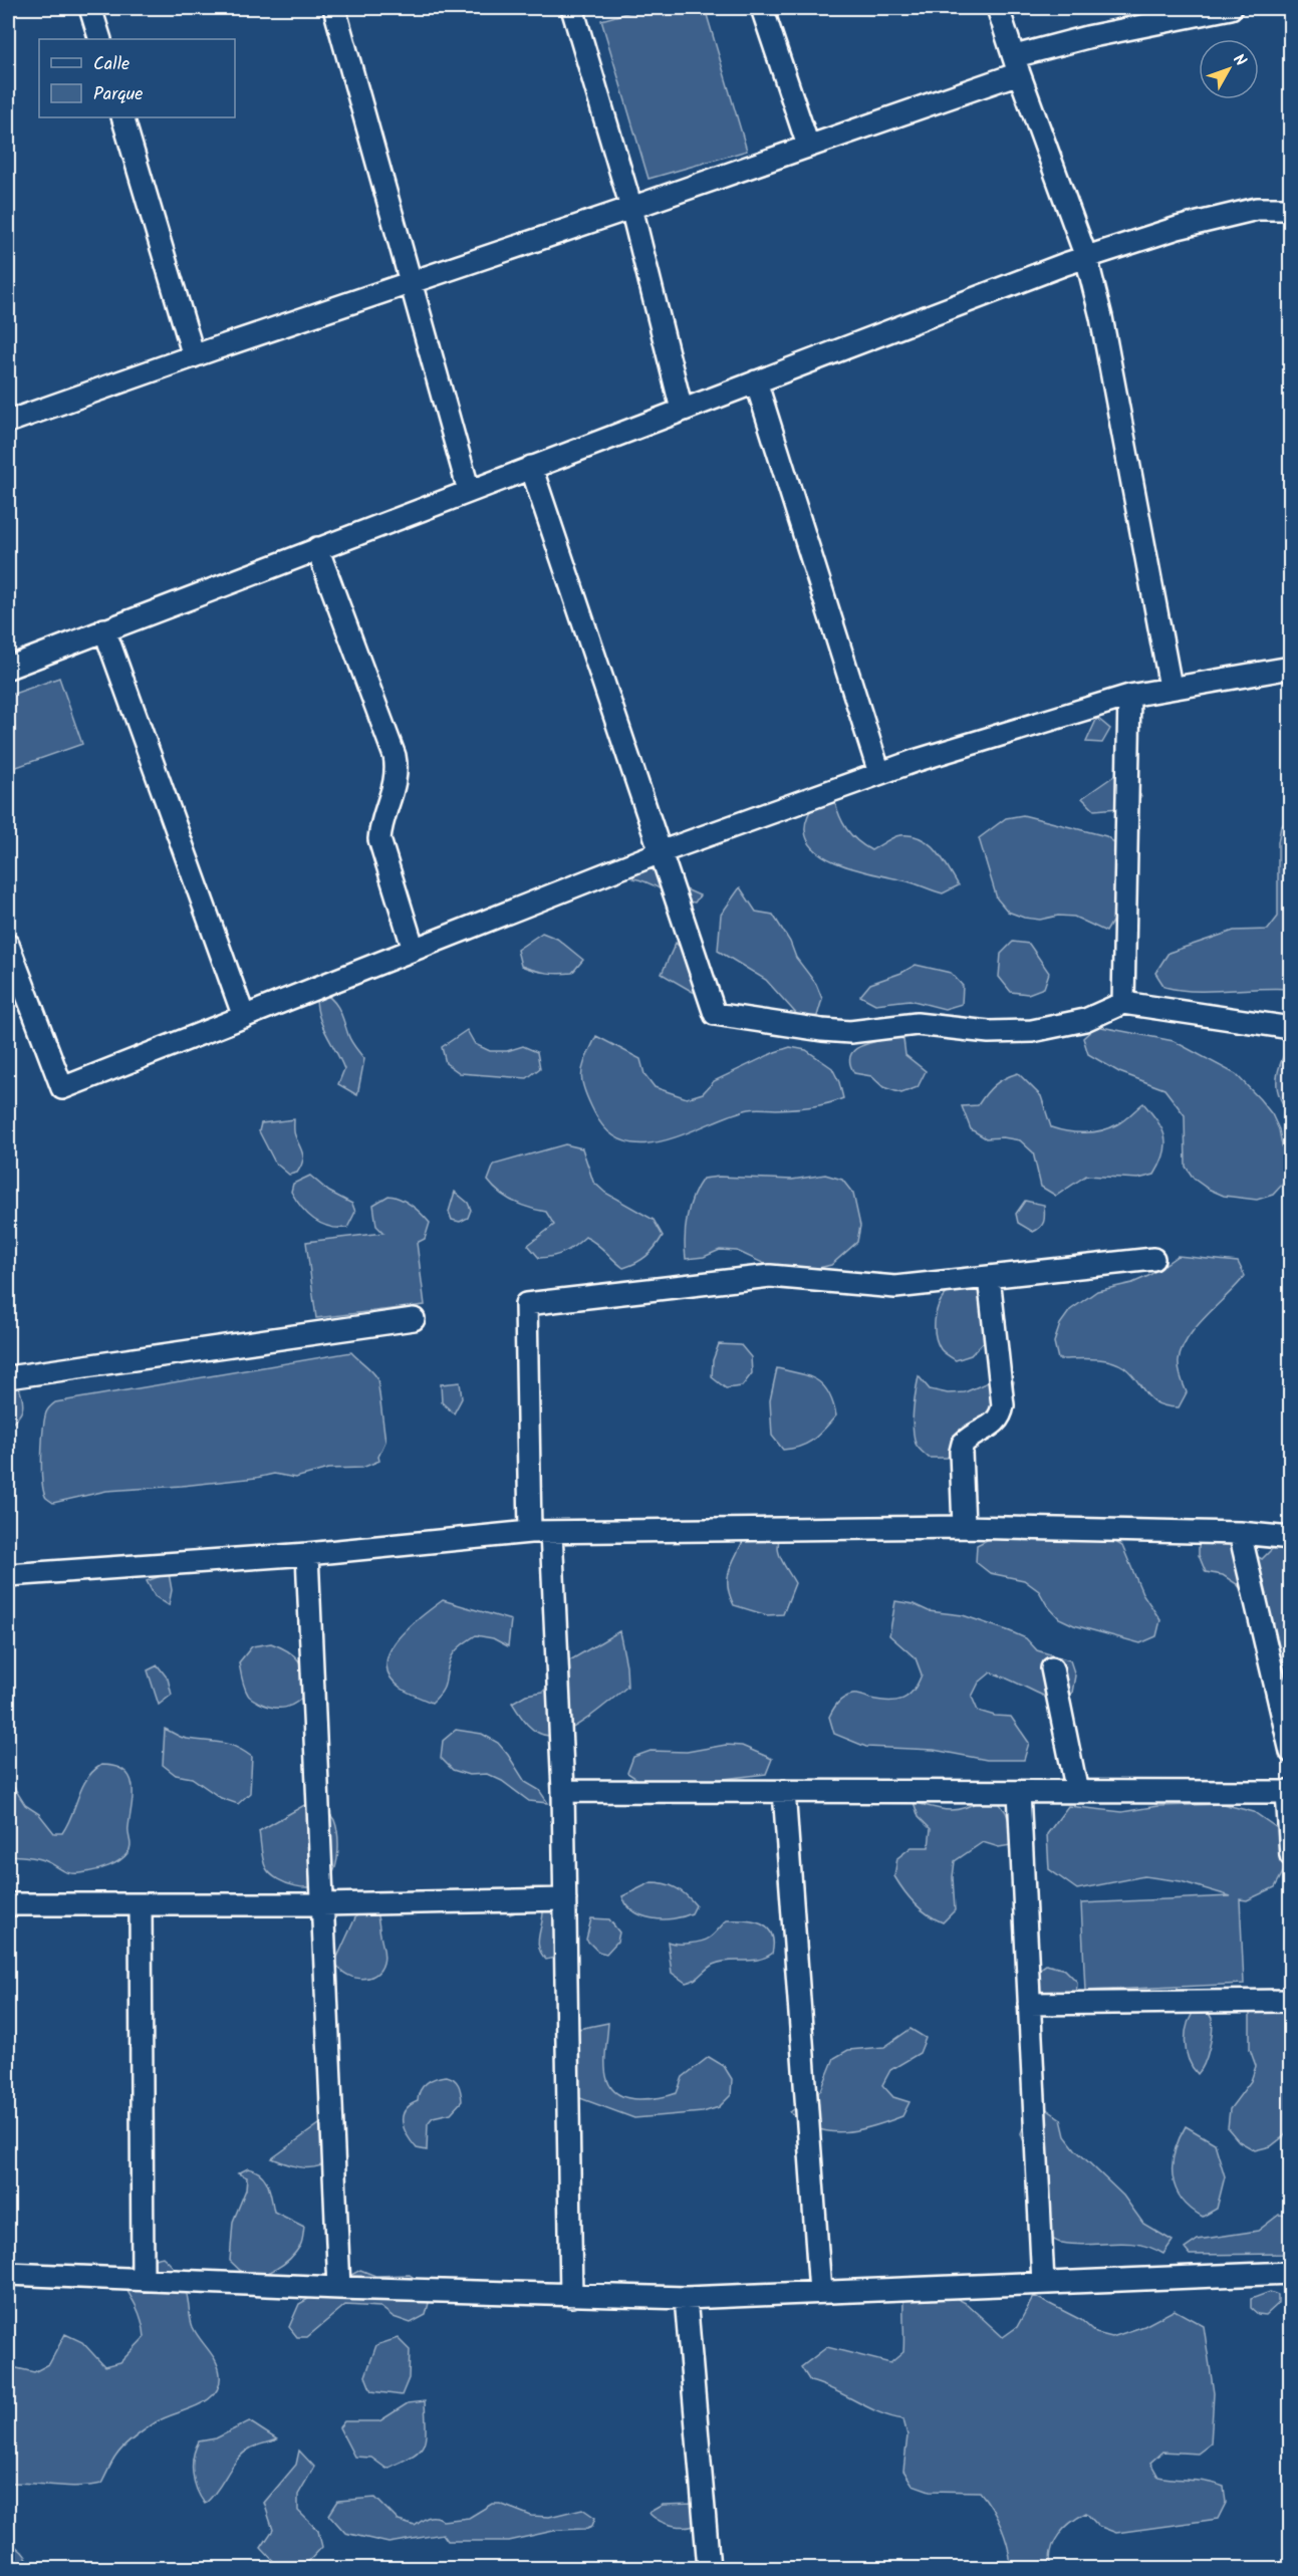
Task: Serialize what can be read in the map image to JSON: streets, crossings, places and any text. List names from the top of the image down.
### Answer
{
  "legend": ["Calle", "Parque"],
  "north": "top right"
}
